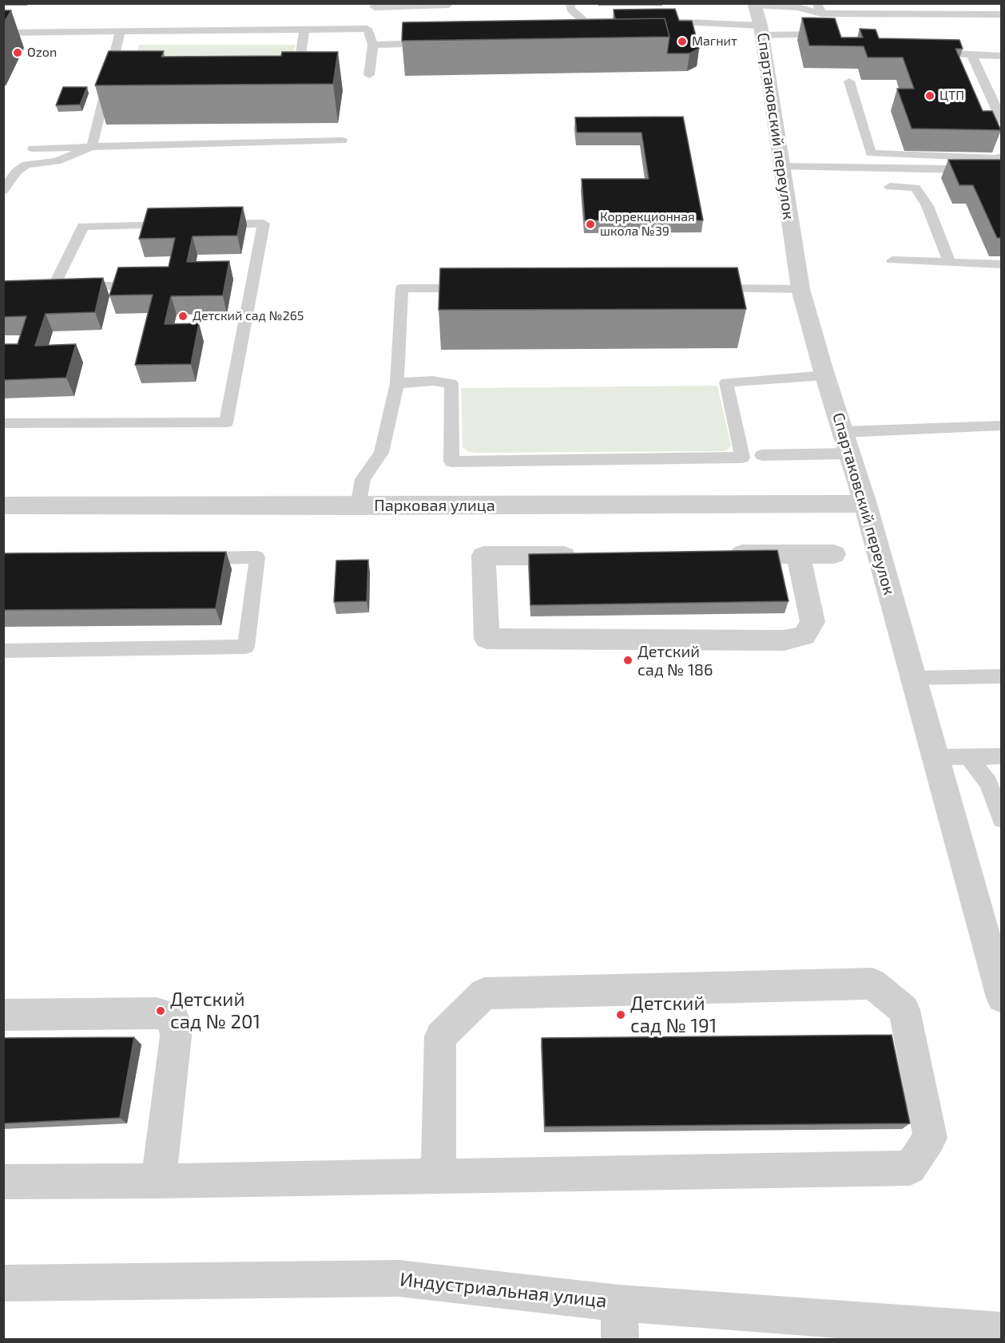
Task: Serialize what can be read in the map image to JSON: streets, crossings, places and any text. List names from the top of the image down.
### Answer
{
  "streets": {
    "street": ["Спартаковский переулок", "Парковая улица", "Индустриальная улица"]
  },
  "crossings": [
    ["Спартаковский переулок", "Парковая улица"]
  ],
  "places": [
    "Магнит",
    "Ozon",
    "ЦТП",
    "Коррекционная школа №39",
    "Детский сад №265",
    "Детский сад № 186",
    "Детский сад № 201",
    "Детский сад № 191"
  ]
}
